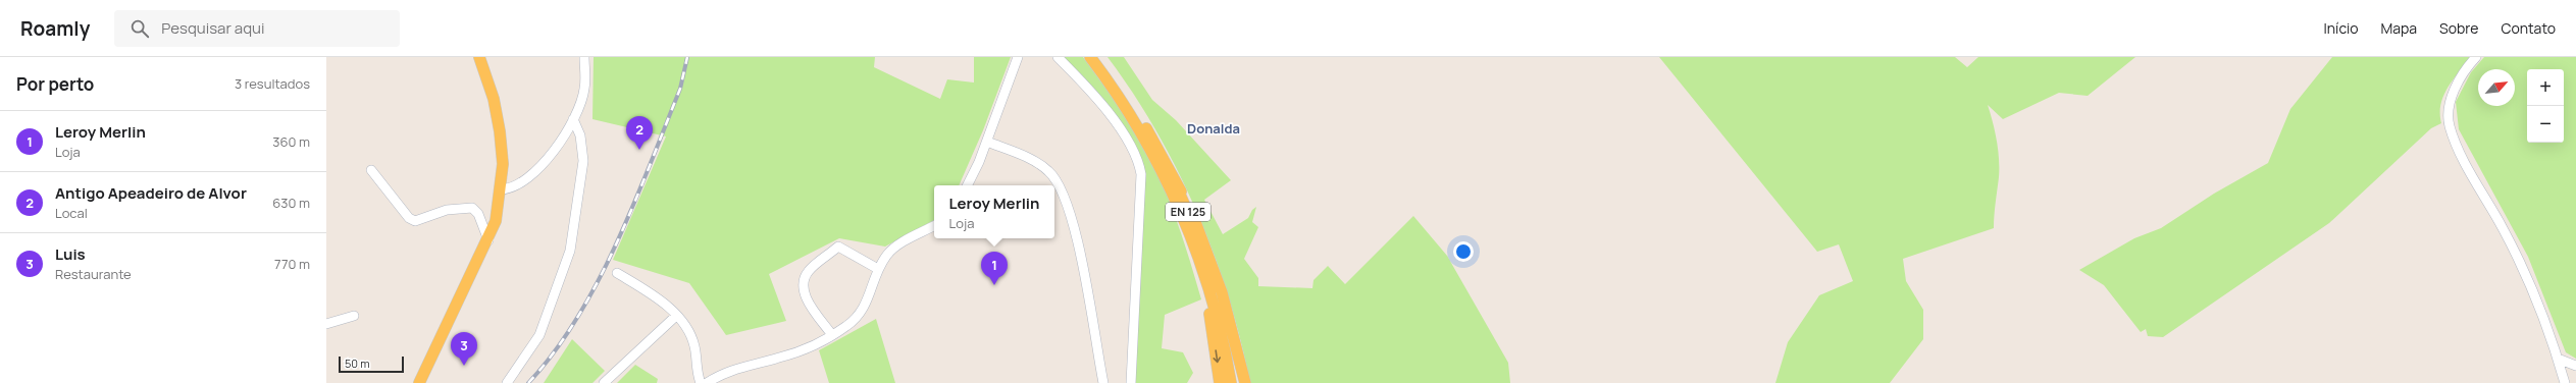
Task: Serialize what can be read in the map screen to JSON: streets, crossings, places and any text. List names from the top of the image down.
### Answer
{
  "streets": {
    "main road": ["EN 125"]
  },
  "districts": ["Donalda"],
  "scale_bar": "50 m",
  "north": "top right",
  "page": {
    "header": "Roamly",
    "search": "Pesquisar aqui",
    "nav": [
      "Início",
      "Mapa",
      "Sobre",
      "Contato"
    ],
    "heading": ["Por perto", "3 resultados"],
    "map_buttons": ["+", "−"],
    "list": [
      {
        "mark": "1",
        "name": "Leroy Merlin",
        "note": "Loja",
        "value": "360 m"
      },
      {
        "mark": "2",
        "name": "Antigo Apeadeiro de Alvor",
        "note": "Local",
        "value": "630 m"
      },
      {
        "mark": "3",
        "name": "Luis",
        "note": "Restaurante",
        "value": "770 m"
      }
    ],
    "pins": ["2", "1", "3"],
    "popup": ["Leroy Merlin", "Loja"],
    "scale": "50 m"
  }
}
